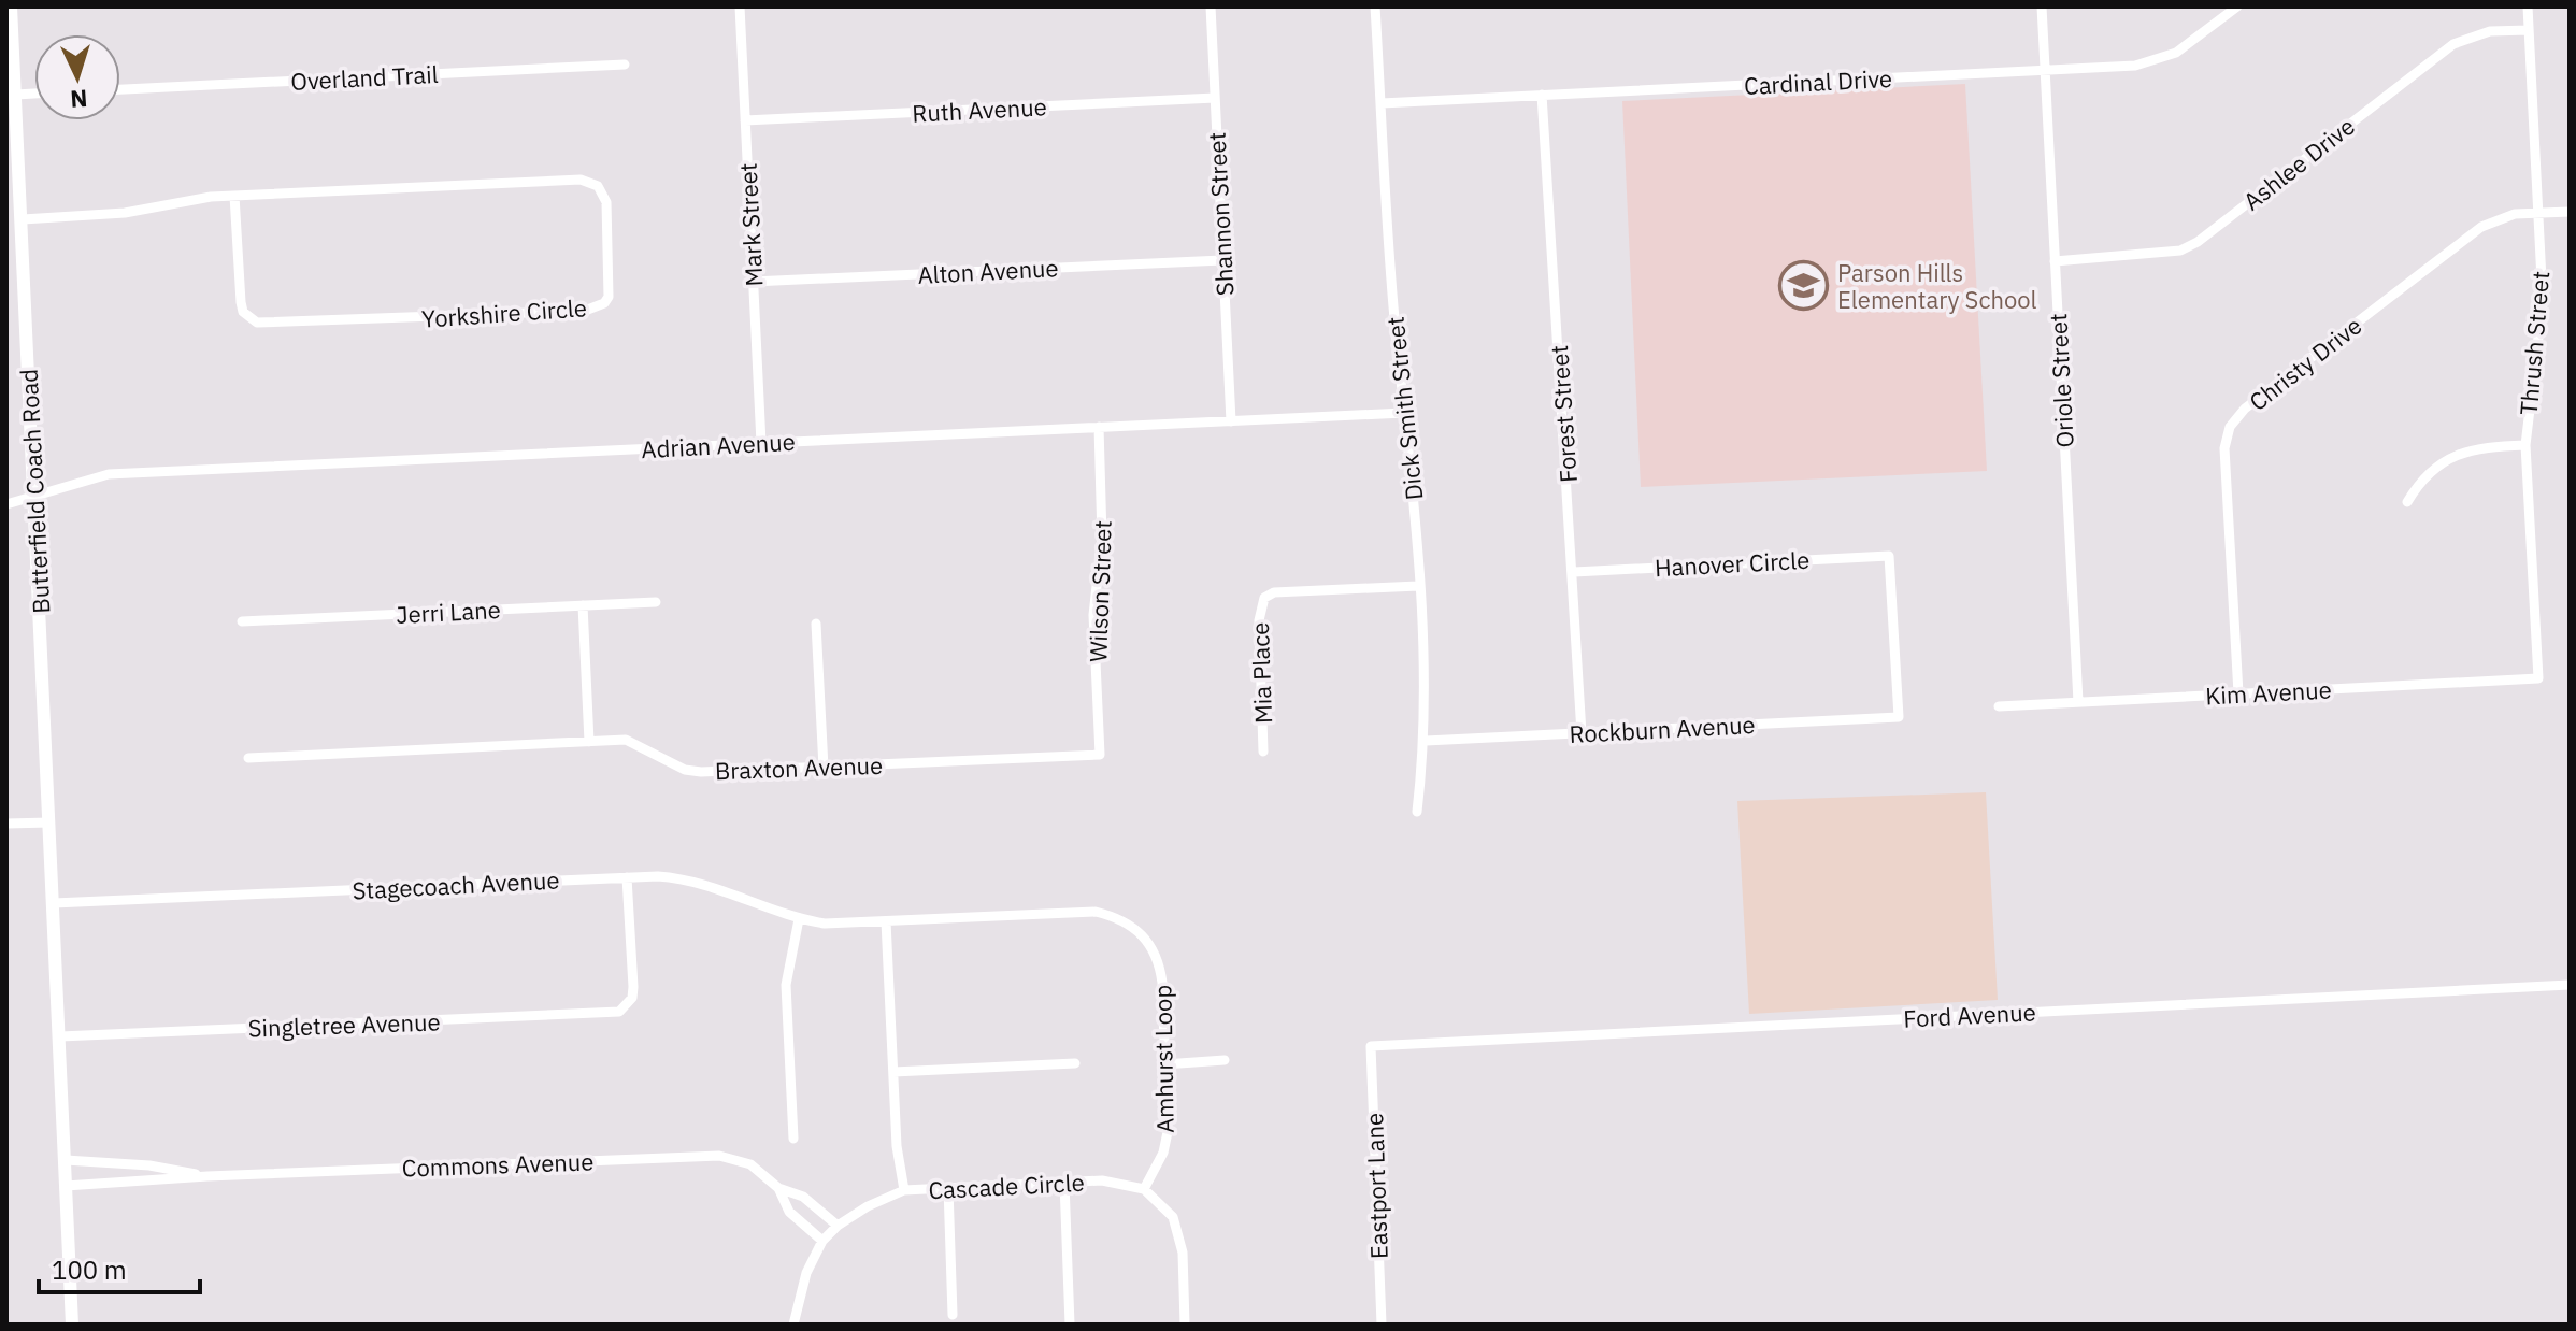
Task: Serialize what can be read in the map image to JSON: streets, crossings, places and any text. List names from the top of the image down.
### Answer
{
  "streets": {
    "main road": ["Butterfield Coach Road"],
    "street": [
      "Overland Trail",
      "Cardinal Drive",
      "Ruth Avenue",
      "Ashlee Drive",
      "Shannon Street",
      "Mark Street",
      "Alton Avenue",
      "Yorkshire Circle",
      "Thrush Street",
      "Christy Drive",
      "Oriole Street",
      "Dick Smith Street",
      "Forest Street",
      "Adrian Avenue",
      "Hanover Circle",
      "Wilson Street",
      "Jerri Lane",
      "Mia Place",
      "Kim Avenue",
      "Rockburn Avenue",
      "Braxton Avenue",
      "Stagecoach Avenue",
      "Ford Avenue",
      "Singletree Avenue",
      "Amhurst Loop",
      "Commons Avenue",
      "Cascade Circle",
      "Eastport Lane"
    ]
  },
  "crossings": [
    ["Cardinal Drive", "Oriole Street"],
    ["Cardinal Drive", "Dick Smith Street"],
    ["Cardinal Drive", "Forest Street"],
    ["Ruth Avenue", "Shannon Street"],
    ["Ruth Avenue", "Mark Street"],
    ["Ashlee Drive", "Thrush Street"],
    ["Ashlee Drive", "Oriole Street"],
    ["Shannon Street", "Alton Avenue"],
    ["Shannon Street", "Adrian Avenue"],
    ["Mark Street", "Alton Avenue"],
    ["Mark Street", "Adrian Avenue"],
    ["Yorkshire Circle", "Butterfield Coach Road"],
    ["Thrush Street", "Christy Drive"],
    ["Thrush Street", "Kim Avenue"],
    ["Christy Drive", "Kim Avenue"],
    ["Oriole Street", "Kim Avenue"],
    ["Dick Smith Street", "Adrian Avenue"],
    ["Dick Smith Street", "Mia Place"],
    ["Dick Smith Street", "Rockburn Avenue"],
    ["Forest Street", "Hanover Circle"],
    ["Forest Street", "Rockburn Avenue"],
    ["Adrian Avenue", "Butterfield Coach Road"],
    ["Adrian Avenue", "Wilson Street"],
    ["Butterfield Coach Road", "Stagecoach Avenue"],
    ["Butterfield Coach Road", "Singletree Avenue"],
    ["Butterfield Coach Road", "Commons Avenue"],
    ["Hanover Circle", "Rockburn Avenue"],
    ["Wilson Street", "Braxton Avenue"],
    ["Stagecoach Avenue", "Singletree Avenue"],
    ["Stagecoach Avenue", "Amhurst Loop"],
    ["Ford Avenue", "Eastport Lane"],
    ["Amhurst Loop", "Cascade Circle"],
    ["Commons Avenue", "Cascade Circle"]
  ],
  "places": {
    "school or university": ["Parson Hills Elementary School"]
  },
  "scale_bar": "100 m",
  "north": "bottom"
}
